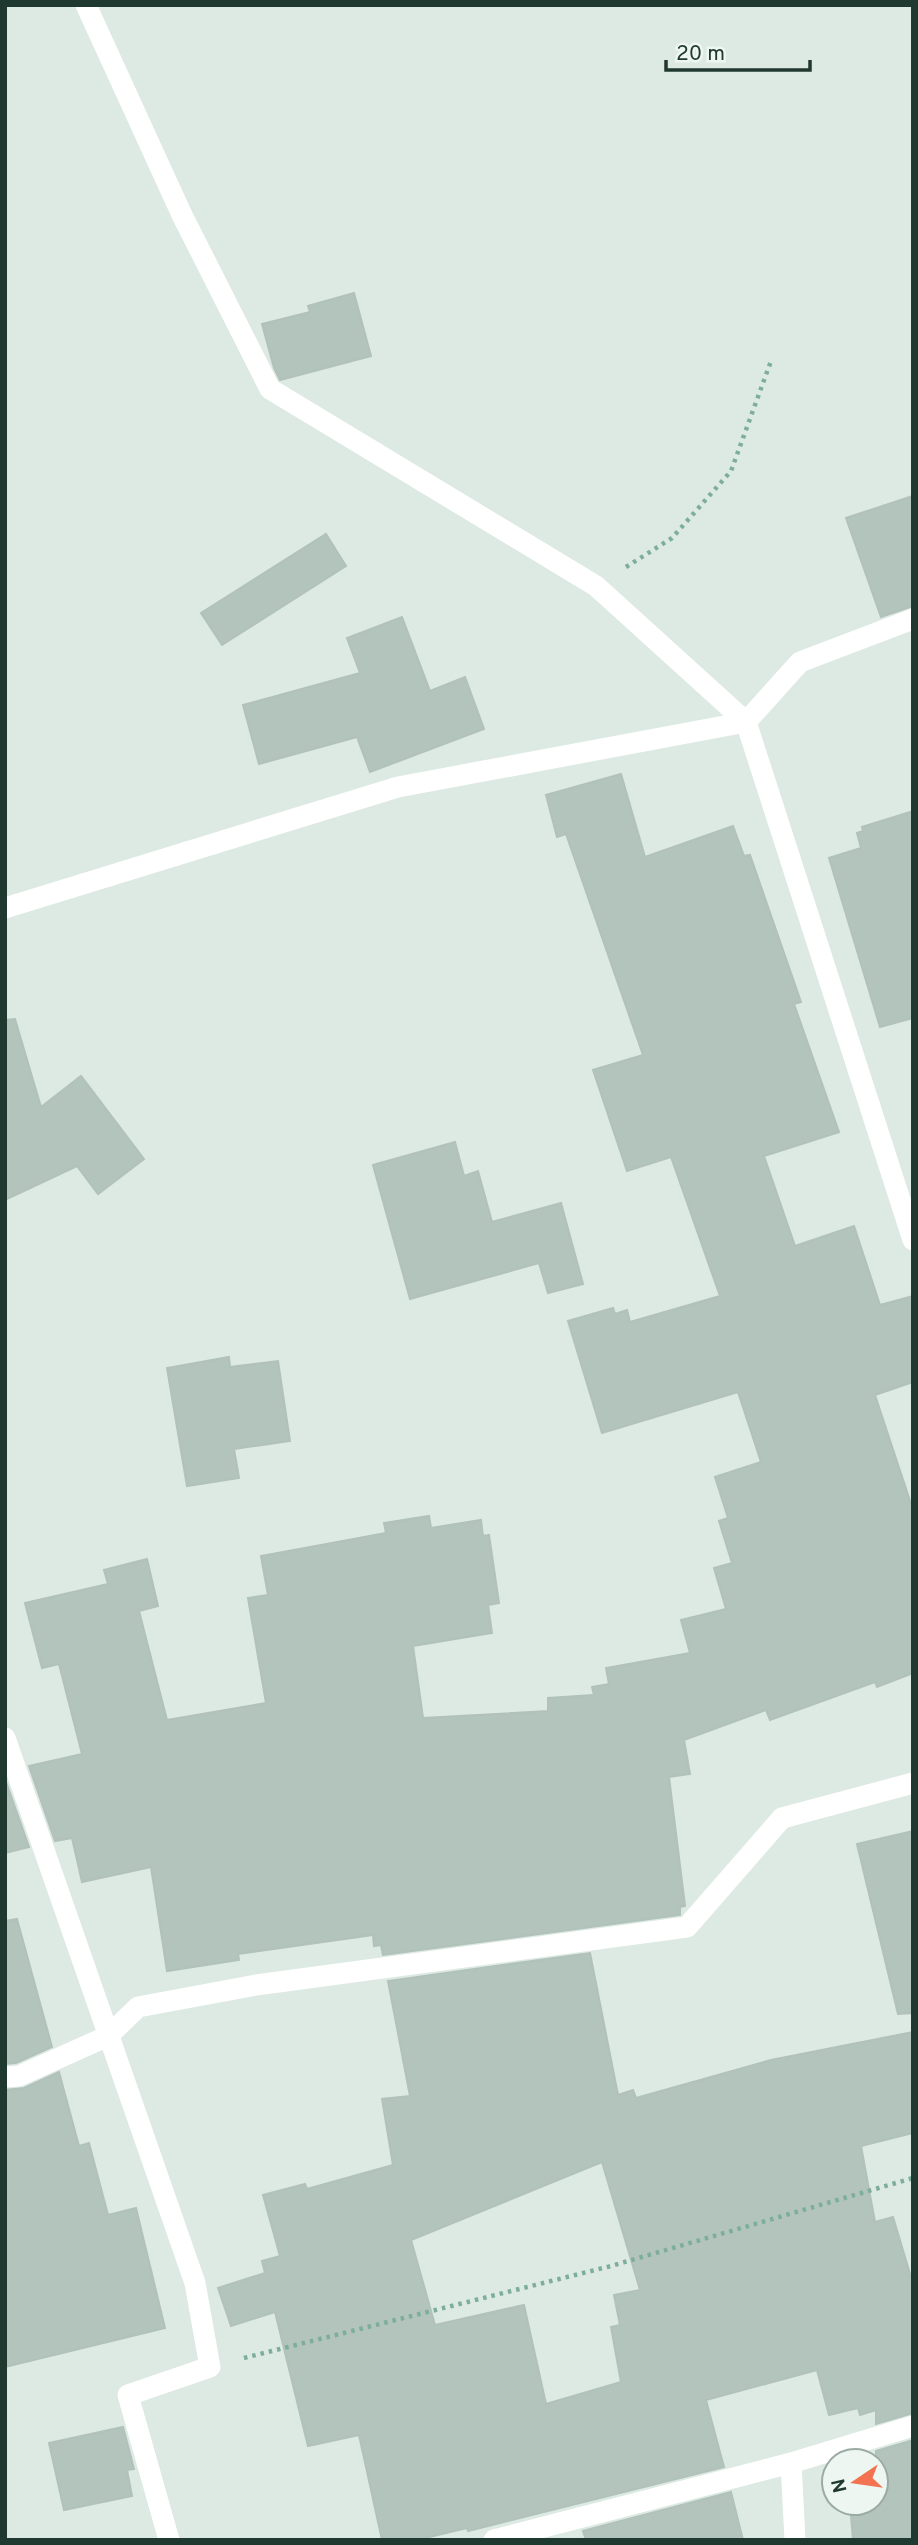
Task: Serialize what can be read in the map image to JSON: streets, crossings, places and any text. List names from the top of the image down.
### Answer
{
  "scale_bar": "20 m",
  "north": "left"
}
